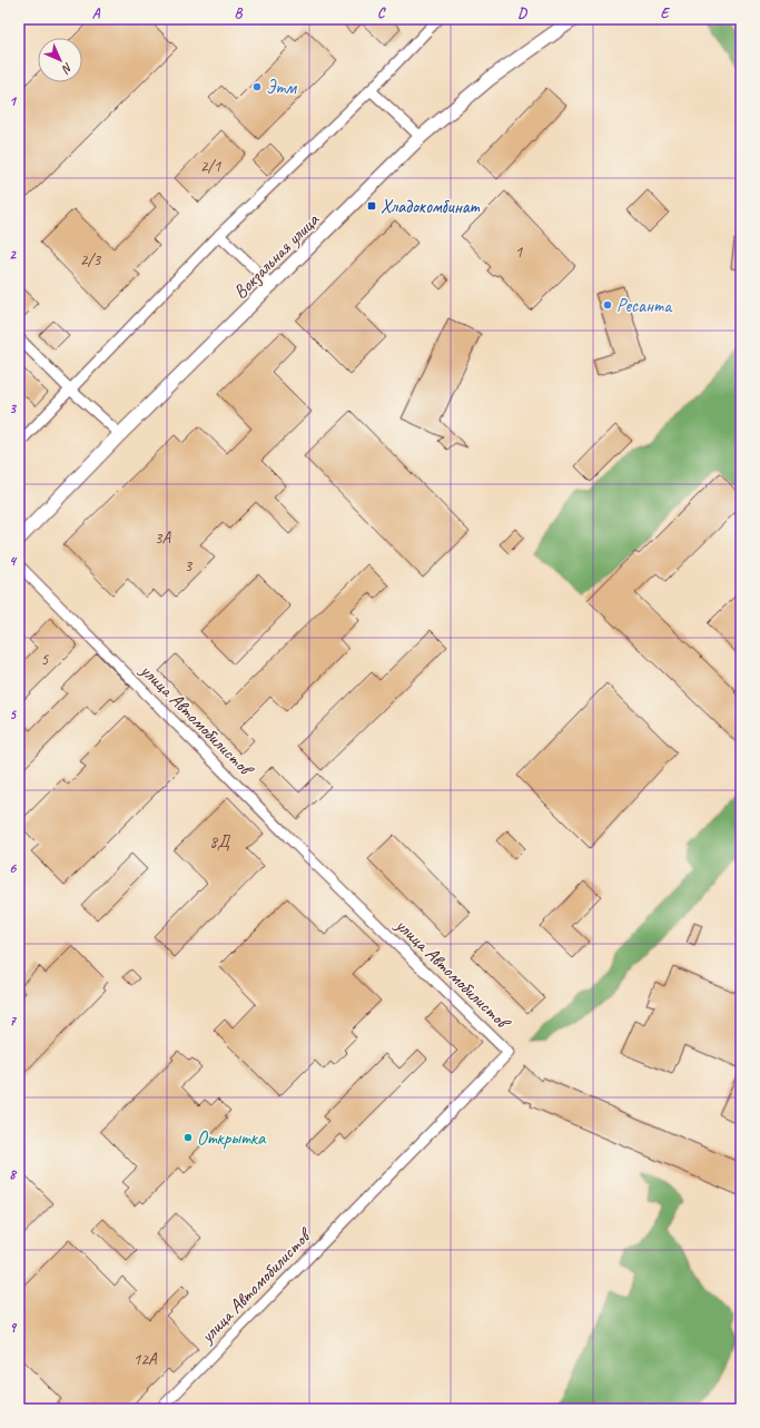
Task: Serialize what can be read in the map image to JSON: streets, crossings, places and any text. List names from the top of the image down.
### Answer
{
  "streets": {
    "main road": ["Вокзальная улица"],
    "street": ["улица Автомобилистов"]
  },
  "places": {
    "other": ["Этм", "Ресанта", "Открытка"],
    "transit": ["Хладокомбинат"]
  },
  "house_numbers": [
    "2/1",
    "1",
    "2/3",
    "3А",
    "3",
    "5",
    "8Д",
    "12А"
  ],
  "north": "bottom right",
  "grid": {
    "columns": [
      "A",
      "B",
      "C",
      "D",
      "E"
    ],
    "rows": [
      "1",
      "2",
      "3",
      "4",
      "5",
      "6",
      "7",
      "8",
      "9"
    ]
  }
}
